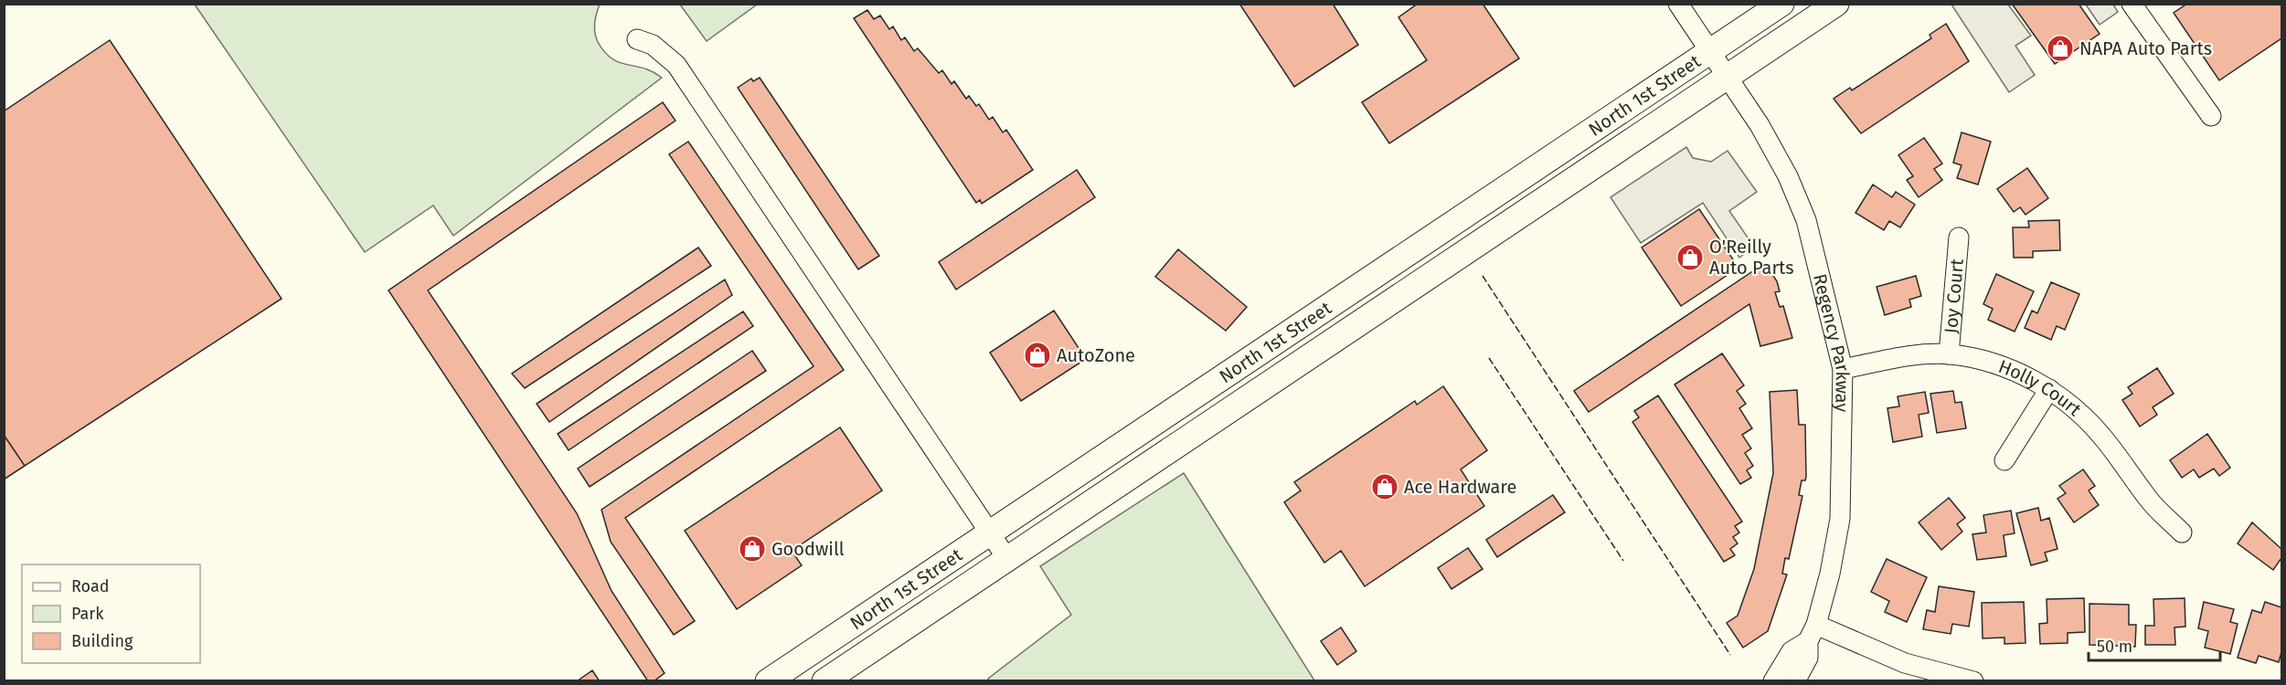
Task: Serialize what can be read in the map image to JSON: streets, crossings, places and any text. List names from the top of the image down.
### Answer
{
  "streets": {
    "main road": ["North 1st Street"],
    "street": ["Joy Court", "Regency Parkway", "Holly Court"]
  },
  "crossings": [
    ["North 1st Street", "Regency Parkway"],
    ["Joy Court", "Holly Court"],
    ["Regency Parkway", "Holly Court"]
  ],
  "places": {
    "shop": [
      "NAPA Auto Parts",
      "O'Reilly Auto Parts",
      "AutoZone",
      "Ace Hardware",
      "Goodwill"
    ]
  },
  "legend": ["Road", "Park", "Building"],
  "scale_bar": "50 m"
}
